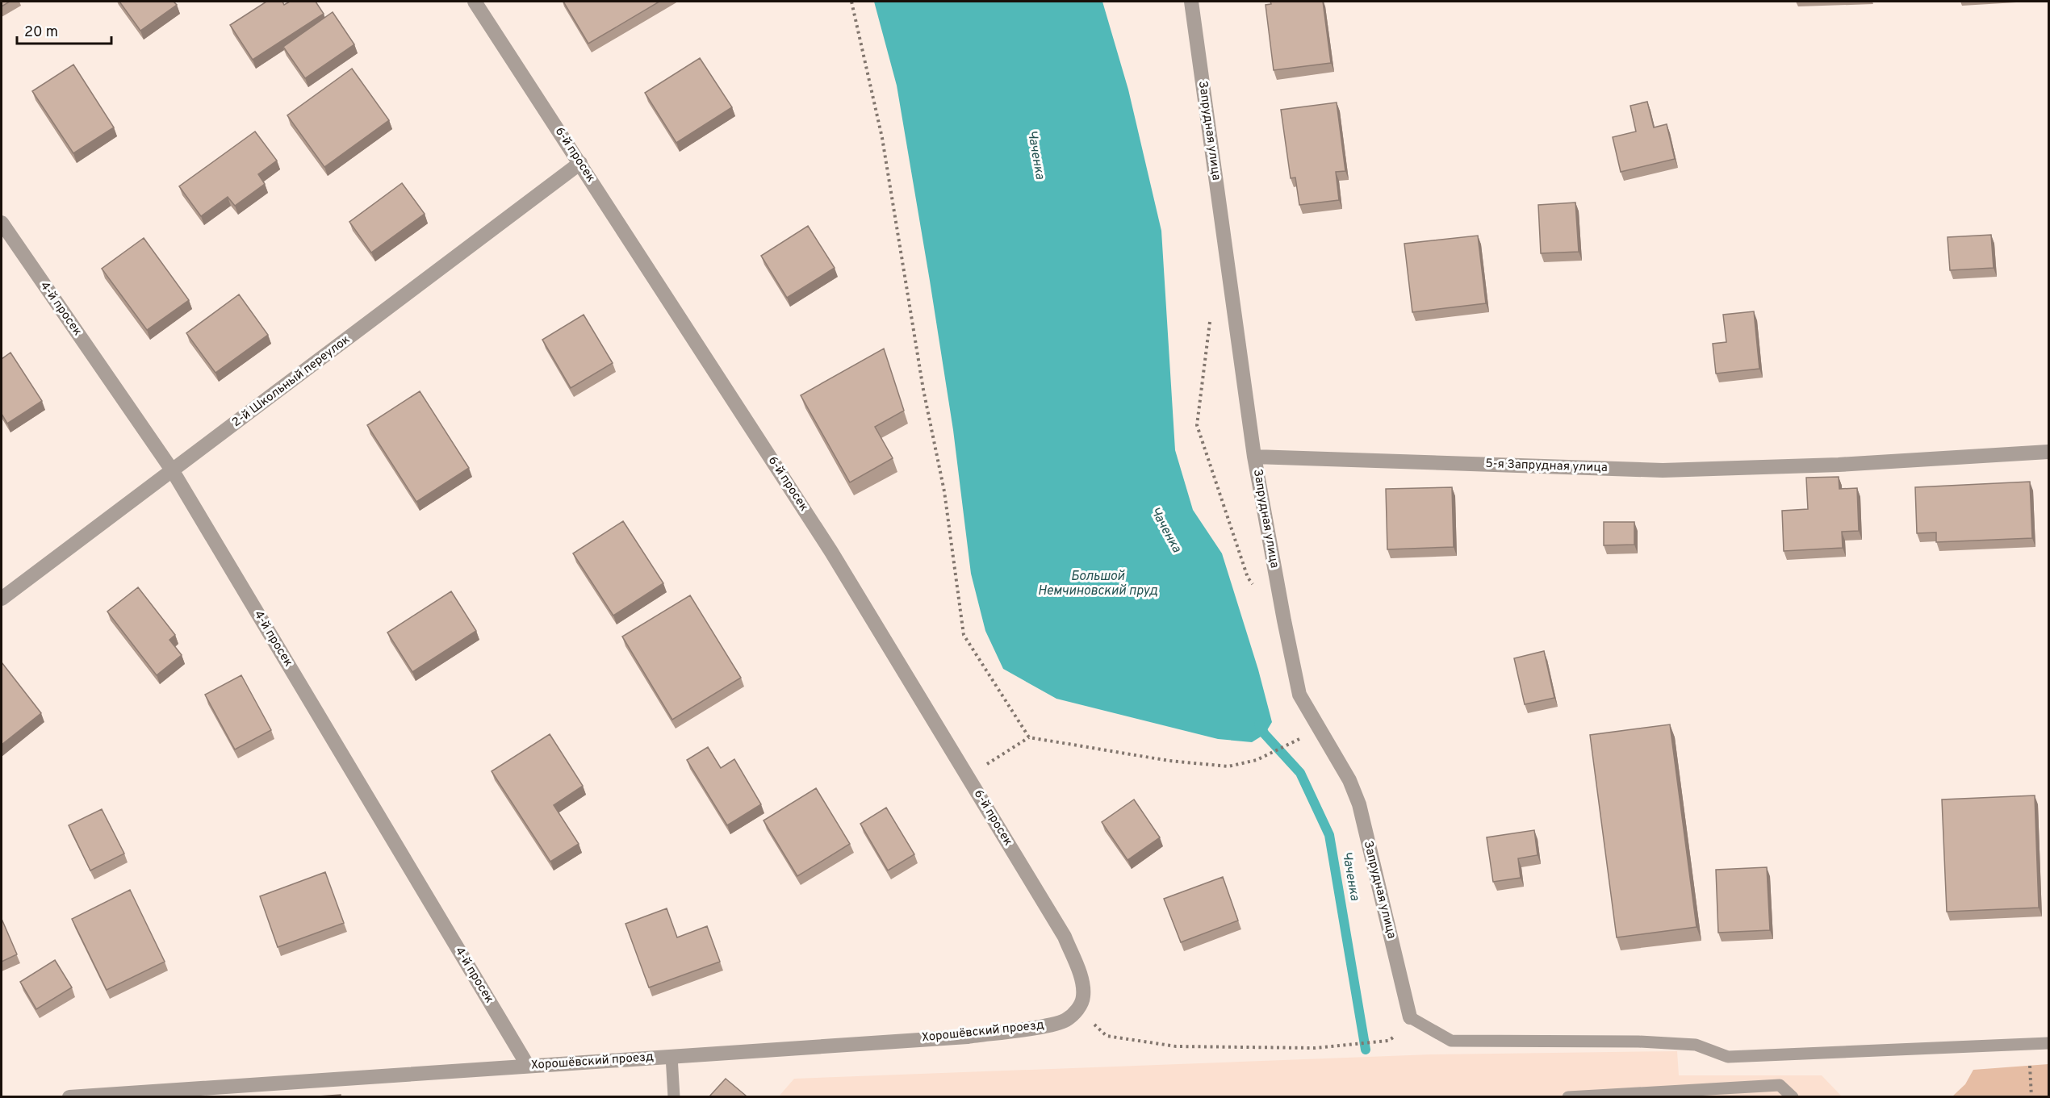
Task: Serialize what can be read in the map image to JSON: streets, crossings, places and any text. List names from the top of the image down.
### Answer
{
  "streets": {
    "street": [
      "Запрудная улица",
      "6-й просек",
      "4-й просек",
      "2-й Школьный переулок",
      "5-я Запрудная улица",
      "Хорошёвский проезд"
    ]
  },
  "crossings": [
    ["Запрудная улица", "5-я Запрудная улица"],
    ["6-й просек", "2-й Школьный переулок"],
    ["6-й просек", "Хорошёвский проезд"],
    ["4-й просек", "2-й Школьный переулок"],
    ["4-й просек", "Хорошёвский проезд"]
  ],
  "water": ["Чаченка", "Большой Немчиновский пруд"],
  "scale_bar": "20 m"
}
